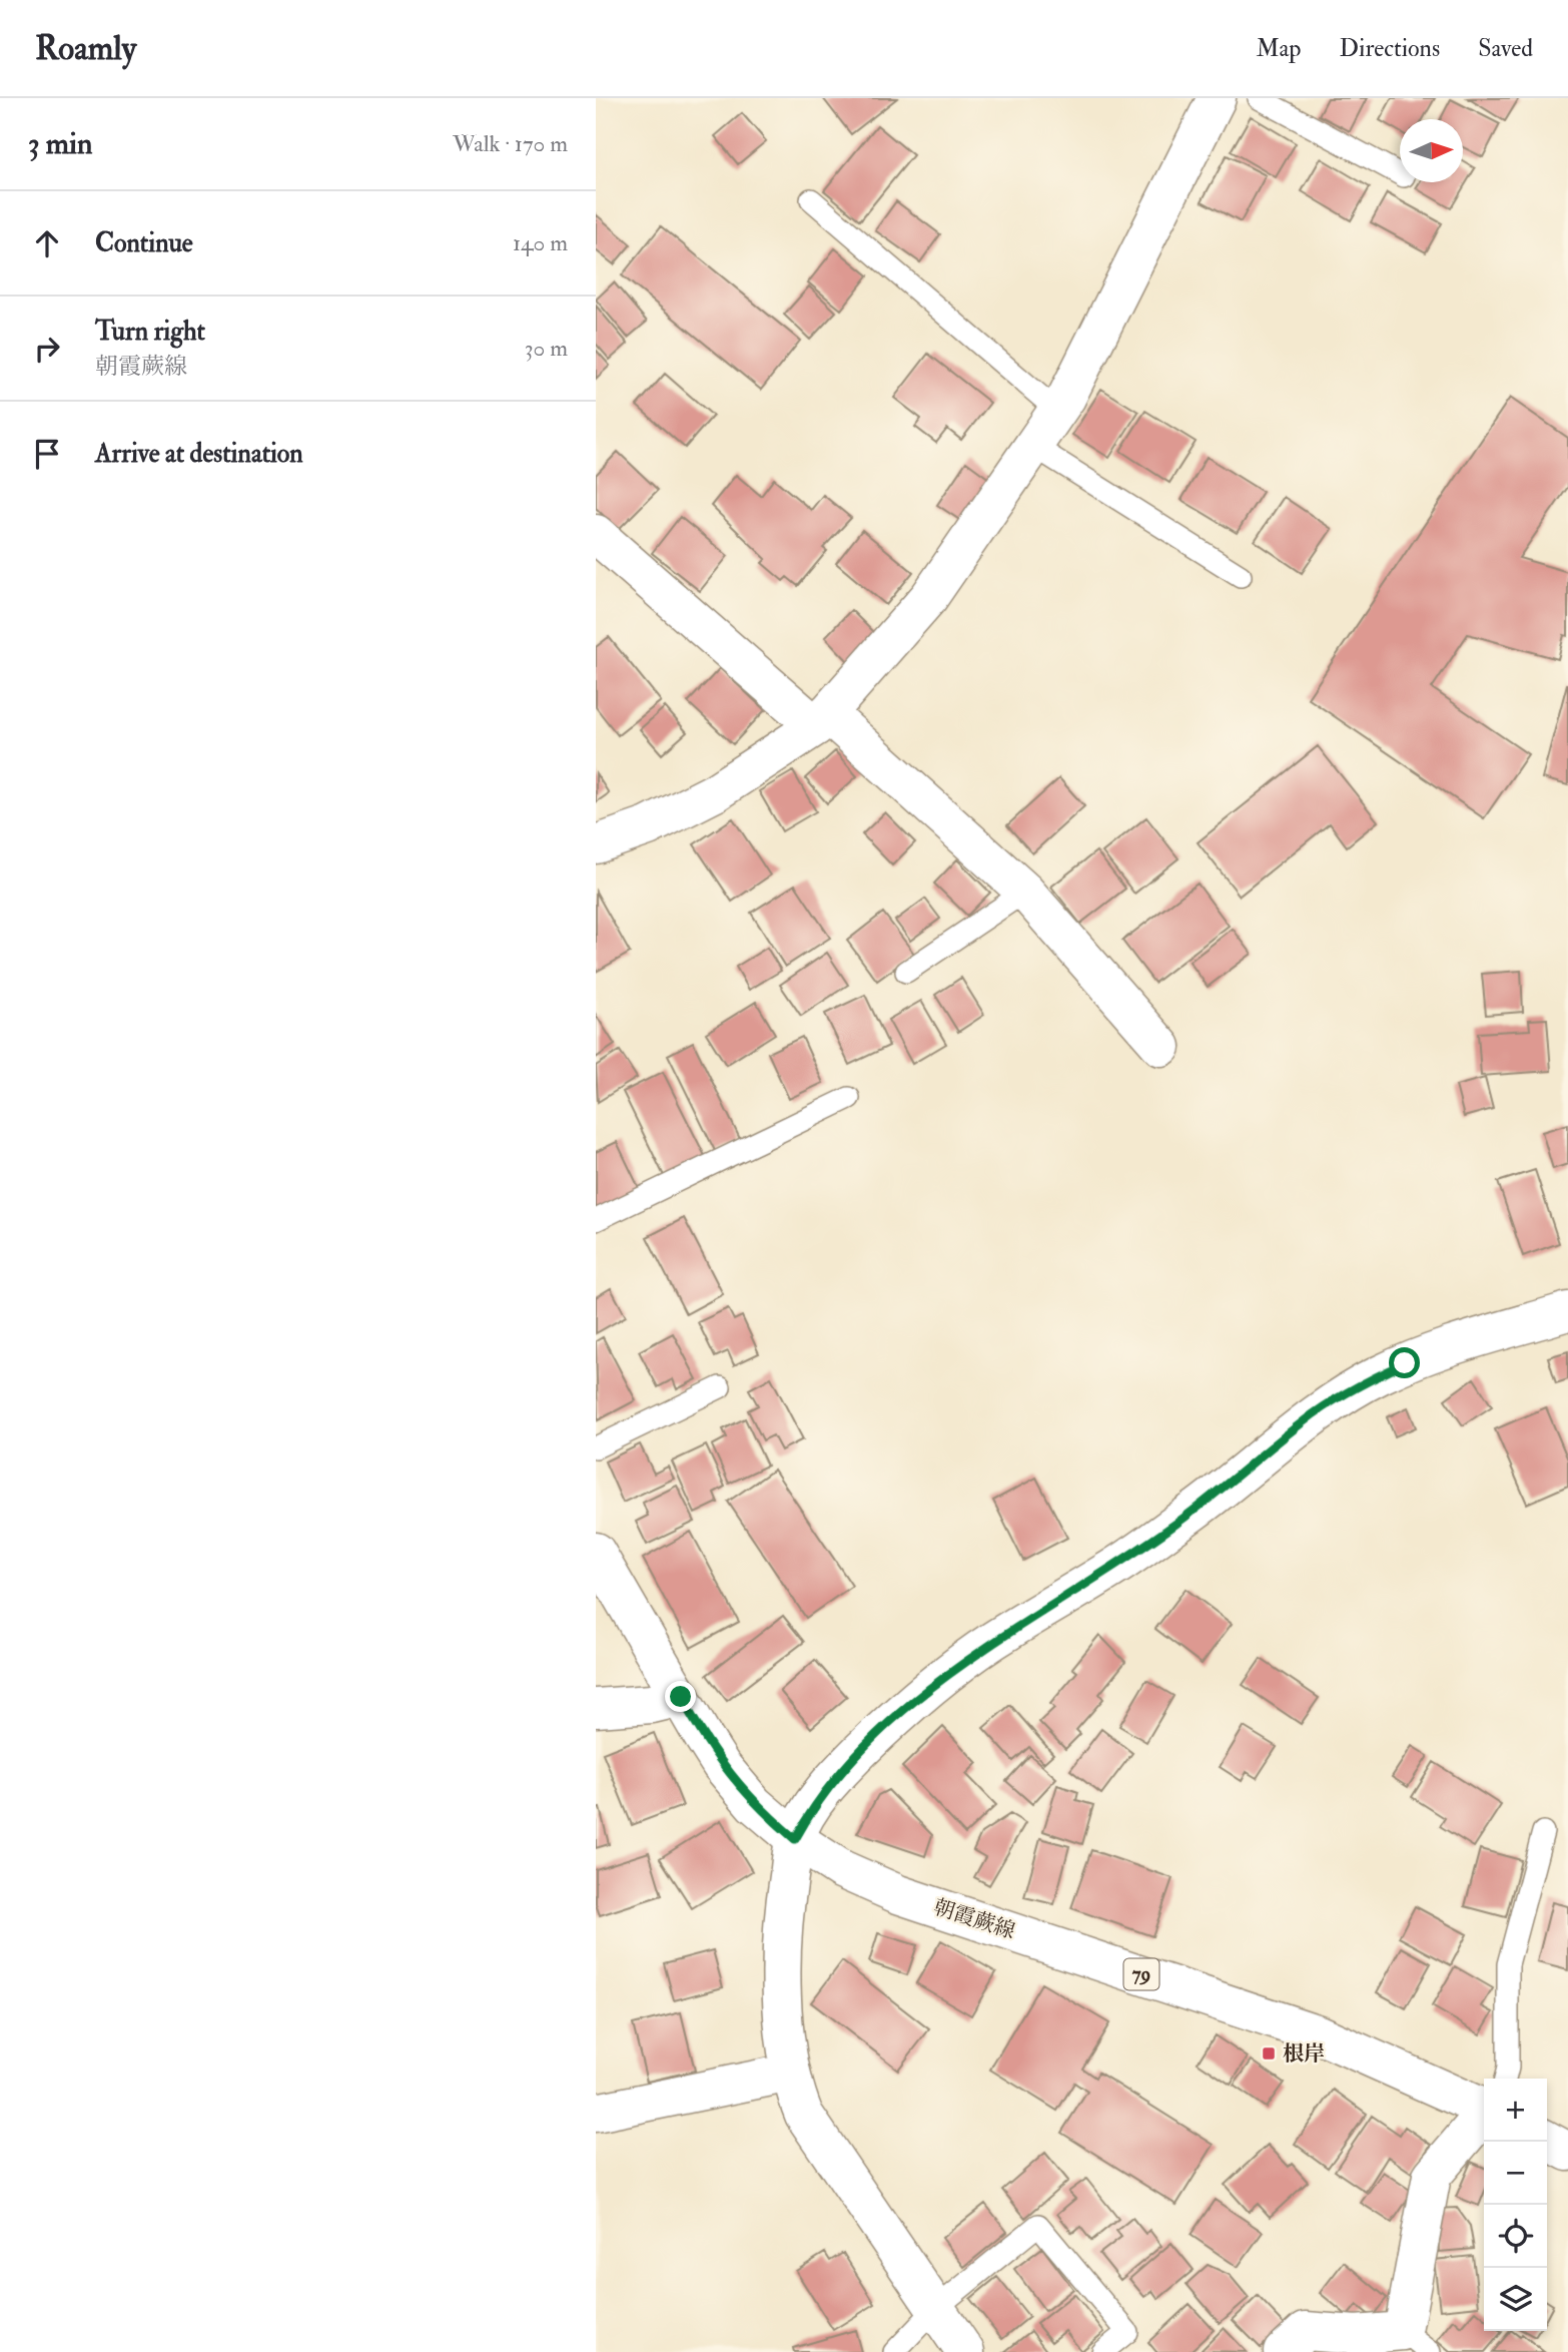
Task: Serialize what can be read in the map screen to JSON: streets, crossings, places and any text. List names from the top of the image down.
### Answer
{
  "streets": {
    "street": ["朝霞蕨線", "79"]
  },
  "places": {
    "transit": ["根岸"]
  },
  "north": "right",
  "page": {
    "header": "Roamly",
    "nav": ["Map", "Directions", "Saved"],
    "heading": ["3 min", "Walk · 170 m"],
    "list": [
      ["Continue", "140 m"],
      ["Turn right", "朝霞蕨線", "30 m"],
      "Arrive at destination"
    ],
    "map_buttons": ["+", "−"]
  }
}
